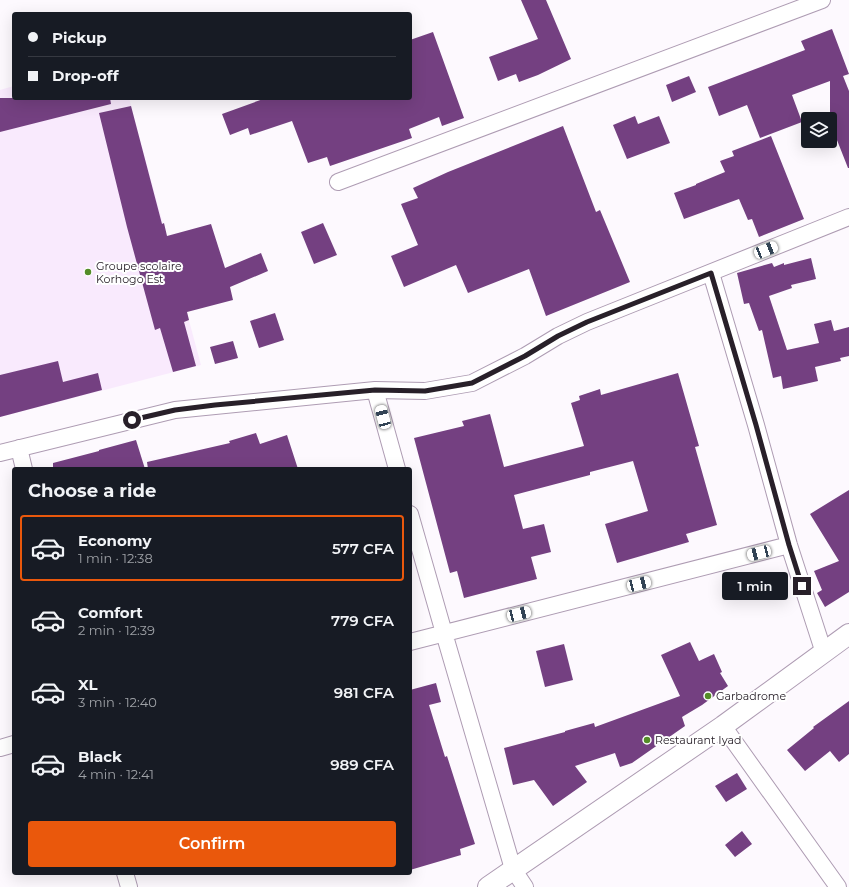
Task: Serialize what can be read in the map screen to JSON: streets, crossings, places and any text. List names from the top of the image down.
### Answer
{
  "places": ["Groupe scolaire Korhogo Est", "Garbadrome", "Restaurant Iyad"],
  "page": {
    "banner": ["Pickup", "Drop-off"],
    "heading": "Choose a ride",
    "list": [
      {
        "name": "Economy",
        "note": "1 min · 12:38",
        "value": "577 CFA"
      },
      {
        "name": "Comfort",
        "note": "2 min · 12:39",
        "value": "779 CFA"
      },
      {
        "name": "XL",
        "note": "3 min · 12:40",
        "value": "981 CFA"
      },
      {
        "name": "Black",
        "note": "4 min · 12:41",
        "value": "989 CFA"
      }
    ],
    "bubble": "1 min",
    "buttons": "Confirm"
  }
}
